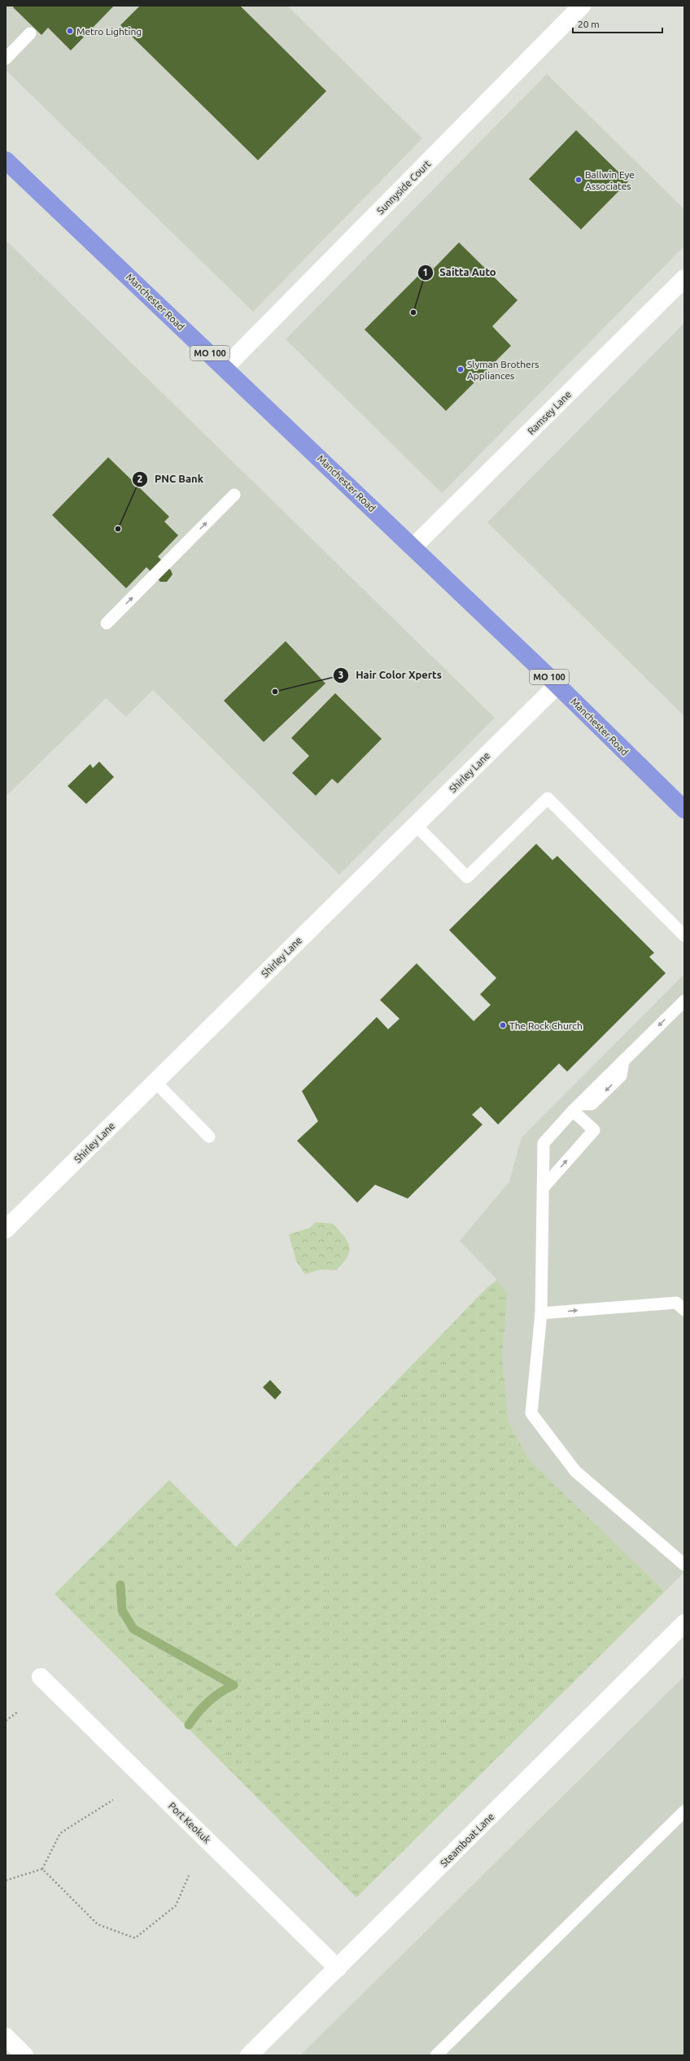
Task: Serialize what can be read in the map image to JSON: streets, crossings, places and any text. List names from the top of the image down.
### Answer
{
  "streets": {
    "highway": ["Manchester Road", "MO 100"],
    "street": [
      "Sunnyside Court",
      "Ramsey Lane",
      "Shirley Lane",
      "Port Keokuk",
      "Steamboat Lane"
    ]
  },
  "crossings": [
    ["Sunnyside Court", "Manchester Road"],
    ["Manchester Road", "Ramsey Lane"],
    ["Manchester Road", "Shirley Lane"],
    ["Port Keokuk", "Steamboat Lane"]
  ],
  "places": [
    "Metro Lighting",
    "Ballwin Eye Associates",
    "Saitta Auto",
    "Slyman Brothers Appliances",
    "PNC Bank",
    "Hair Color Xperts",
    "The Rock Church"
  ],
  "scale_bar": "20 m"
}
